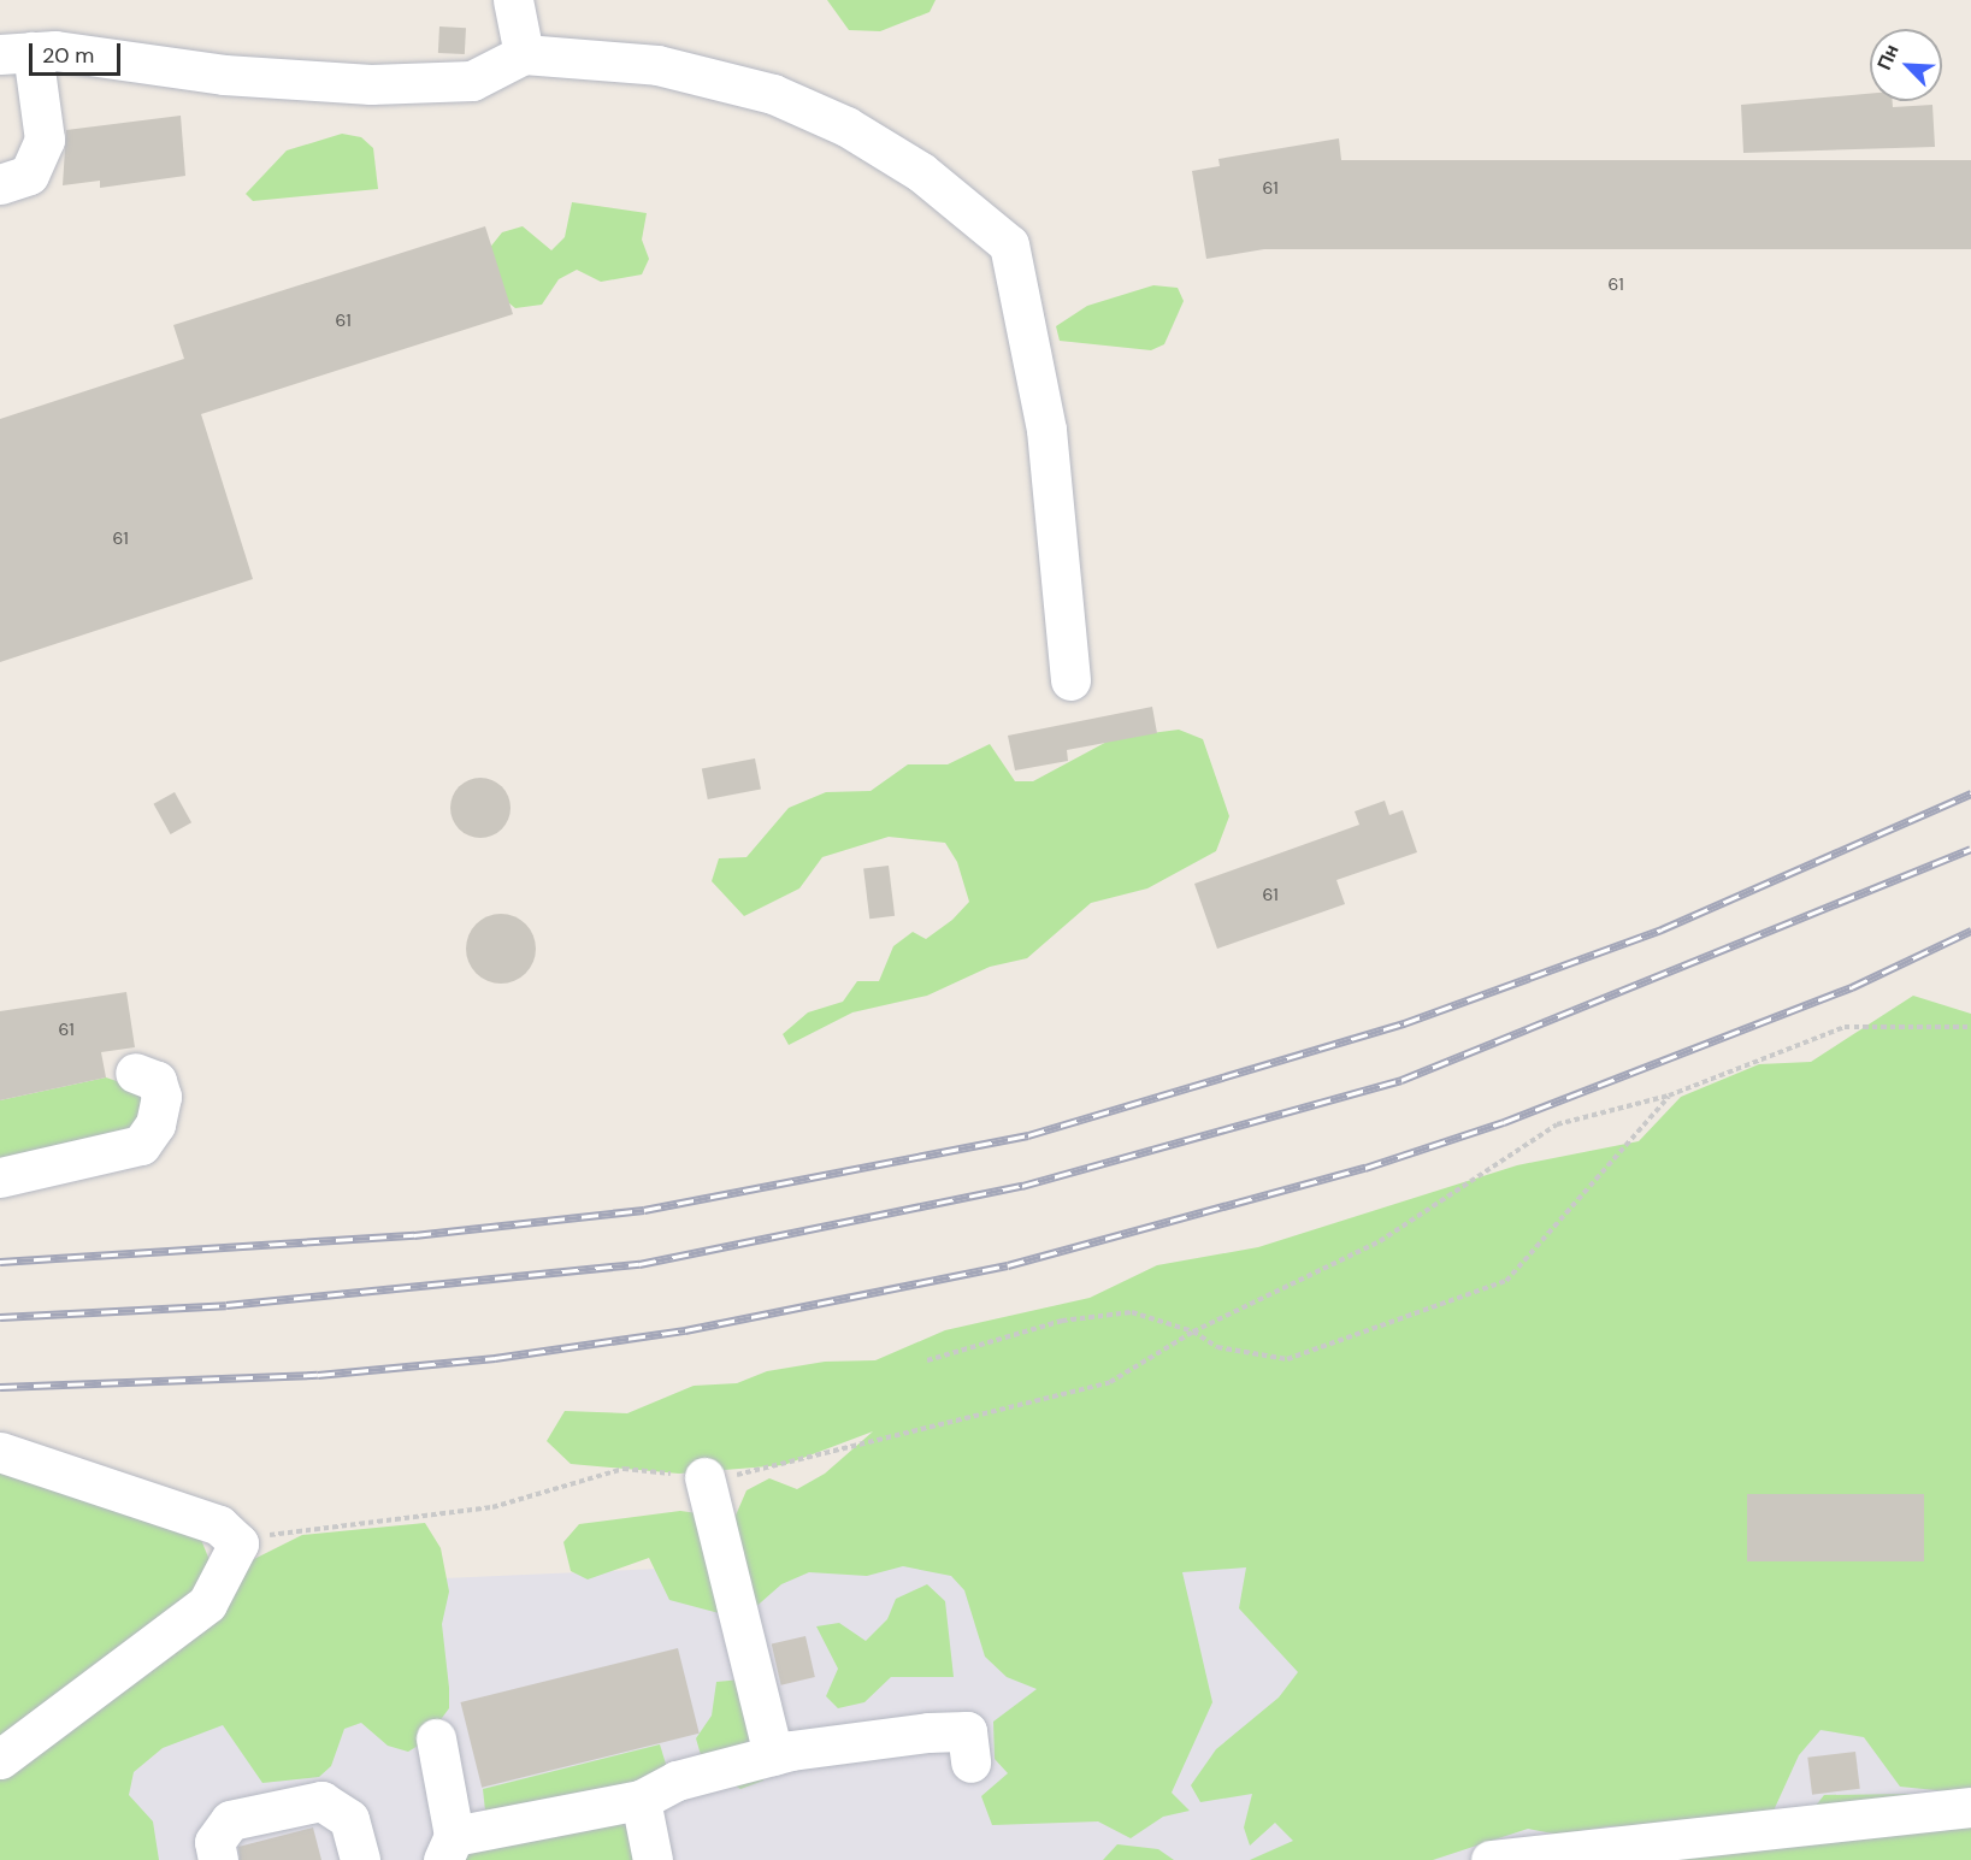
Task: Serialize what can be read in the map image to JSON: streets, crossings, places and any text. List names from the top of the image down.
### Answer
{
  "house_numbers": [
    "61",
    "61",
    "61",
    "61",
    "61",
    "61"
  ],
  "scale_bar": "20 m",
  "north": "top left"
}
